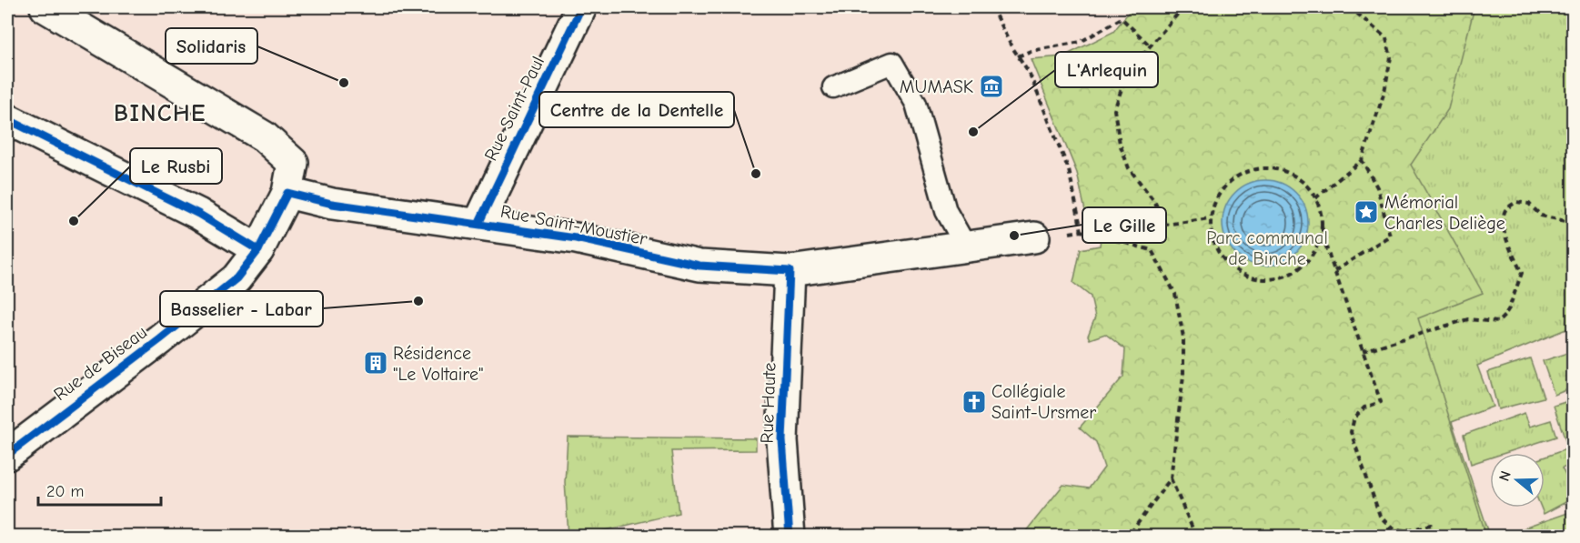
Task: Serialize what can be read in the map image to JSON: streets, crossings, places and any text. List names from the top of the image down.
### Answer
{
  "streets": {
    "street": [
      "Rue Saint-Paul",
      "Rue Saint-Moustier",
      "Rue de Biseau",
      "Rue Haute"
    ]
  },
  "crossings": [
    ["Rue Saint-Paul", "Rue Saint-Moustier"],
    ["Rue Saint-Moustier", "Rue de Biseau"],
    ["Rue Saint-Moustier", "Rue Haute"]
  ],
  "districts": ["BINCHE"],
  "parks": ["Parc communal de Binche"],
  "places": {
    "other": [
      "Solidaris",
      "L'Arlequin",
      "Centre de la Dentelle",
      "Le Rusbi",
      "Le Gille",
      "Basselier - Labar"
    ],
    "museum": ["MUMASK"],
    "place": ["Mémorial Charles Deliège"],
    "building": ["Résidence \"Le Voltaire\""],
    "church": ["Collégiale Saint-Ursmer"]
  },
  "scale_bar": "20 m",
  "north": "left"
}
